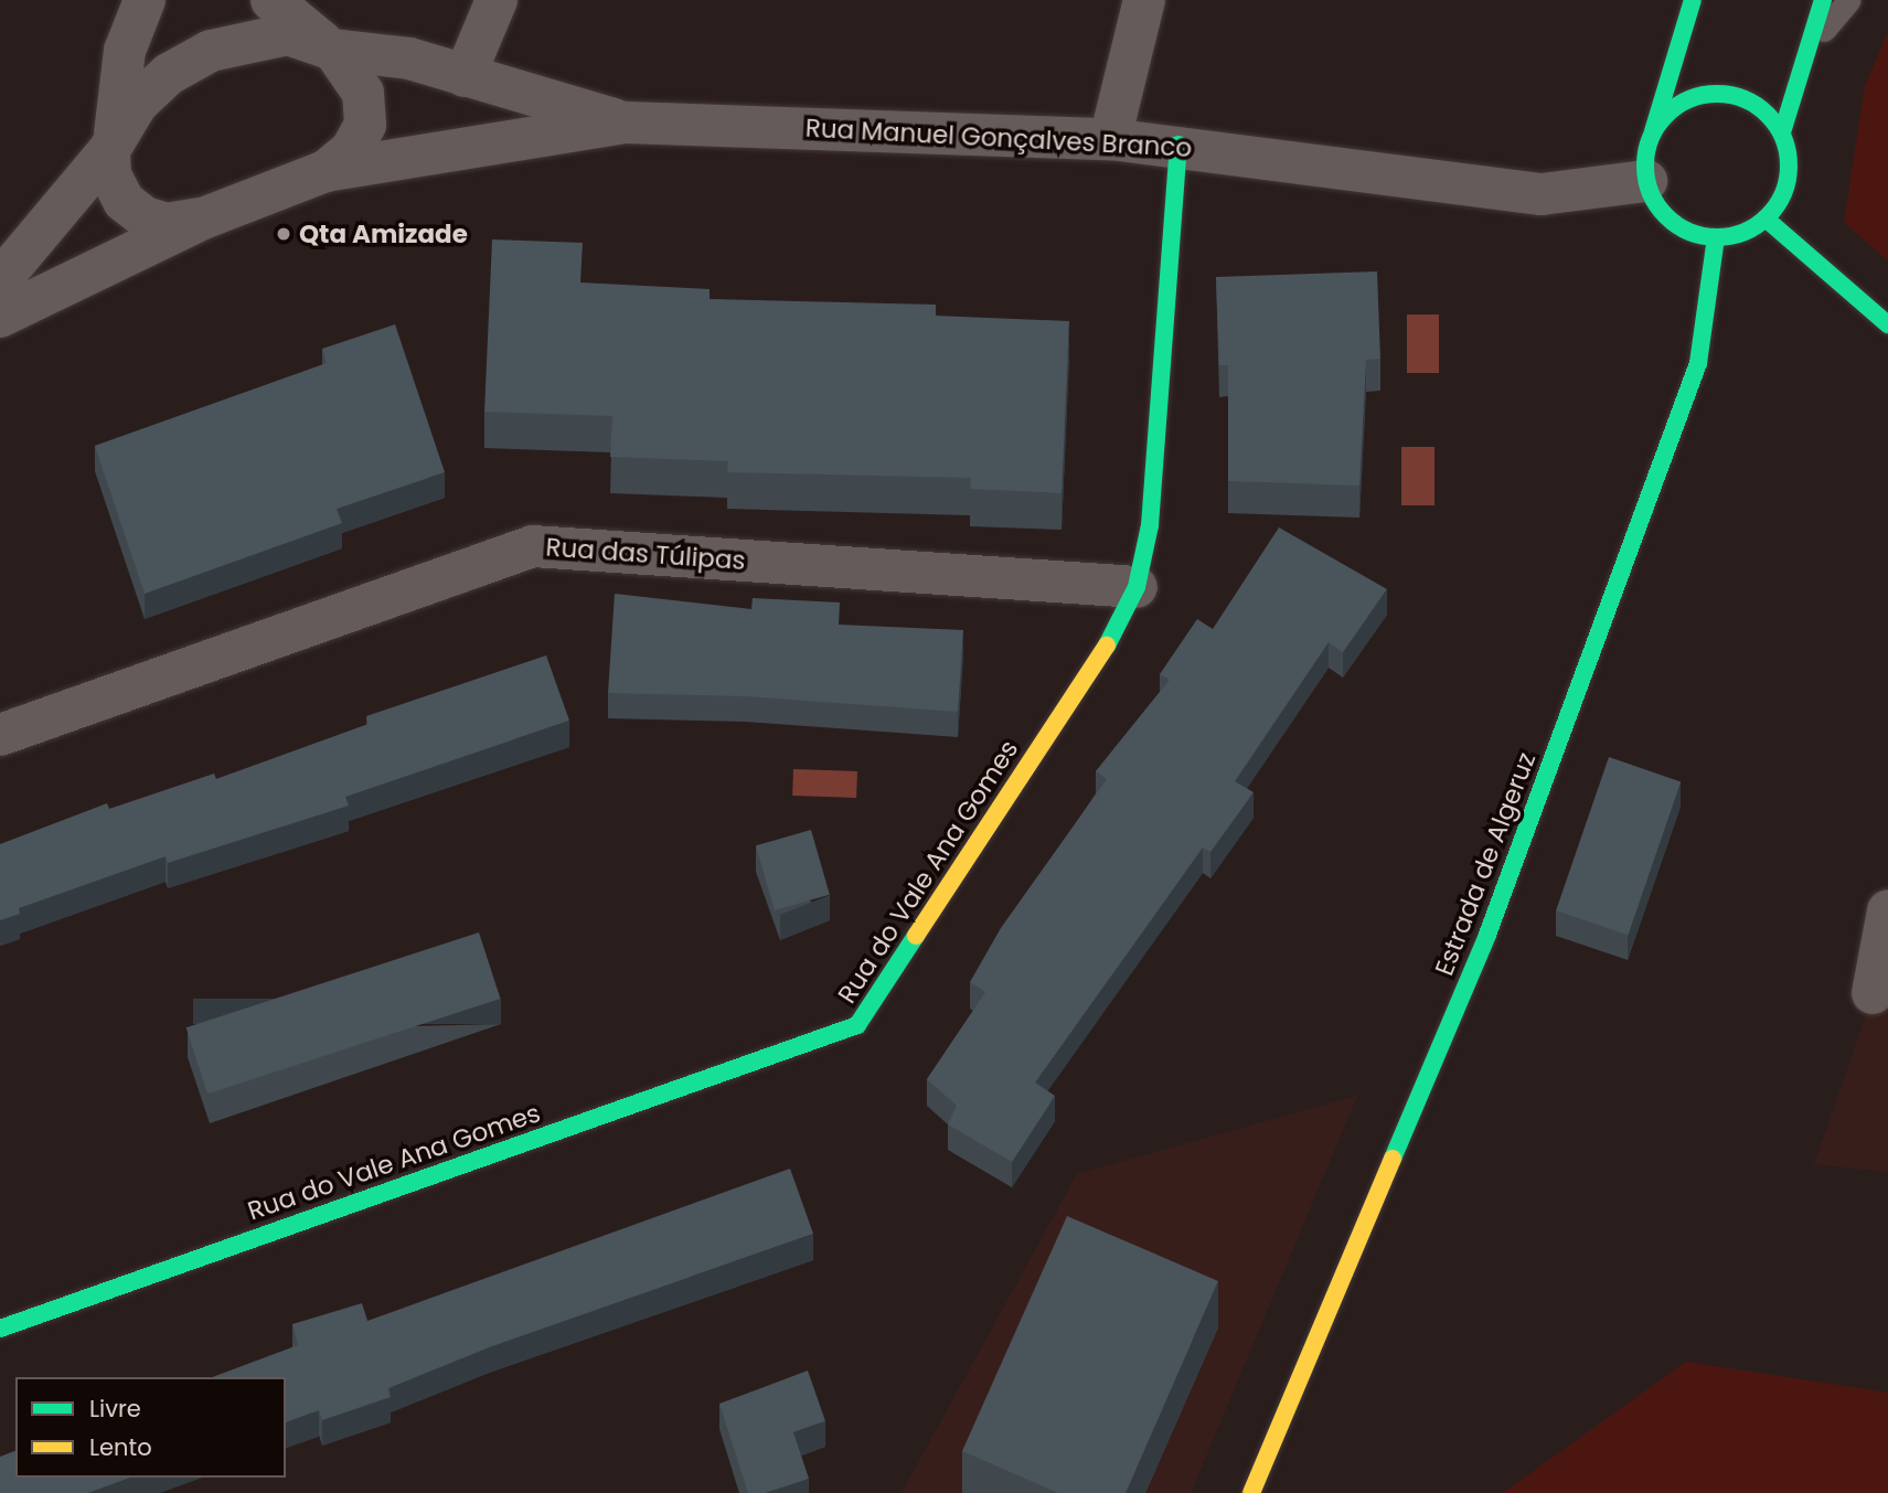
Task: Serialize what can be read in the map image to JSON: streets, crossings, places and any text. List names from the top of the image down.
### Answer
{
  "streets": {
    "main road": ["Estrada de Algeruz", "Rua do Vale Ana Gomes"],
    "street": ["Rua Manuel Gonçalves Branco", "Rua das Túlipas"]
  },
  "crossings": [
    ["Rua Manuel Gonçalves Branco", "Estrada de Algeruz"],
    ["Rua Manuel Gonçalves Branco", "Rua do Vale Ana Gomes"],
    ["Rua das Túlipas", "Rua do Vale Ana Gomes"]
  ],
  "places": ["Qta Amizade"],
  "legend": ["Livre", "Lento"]
}
